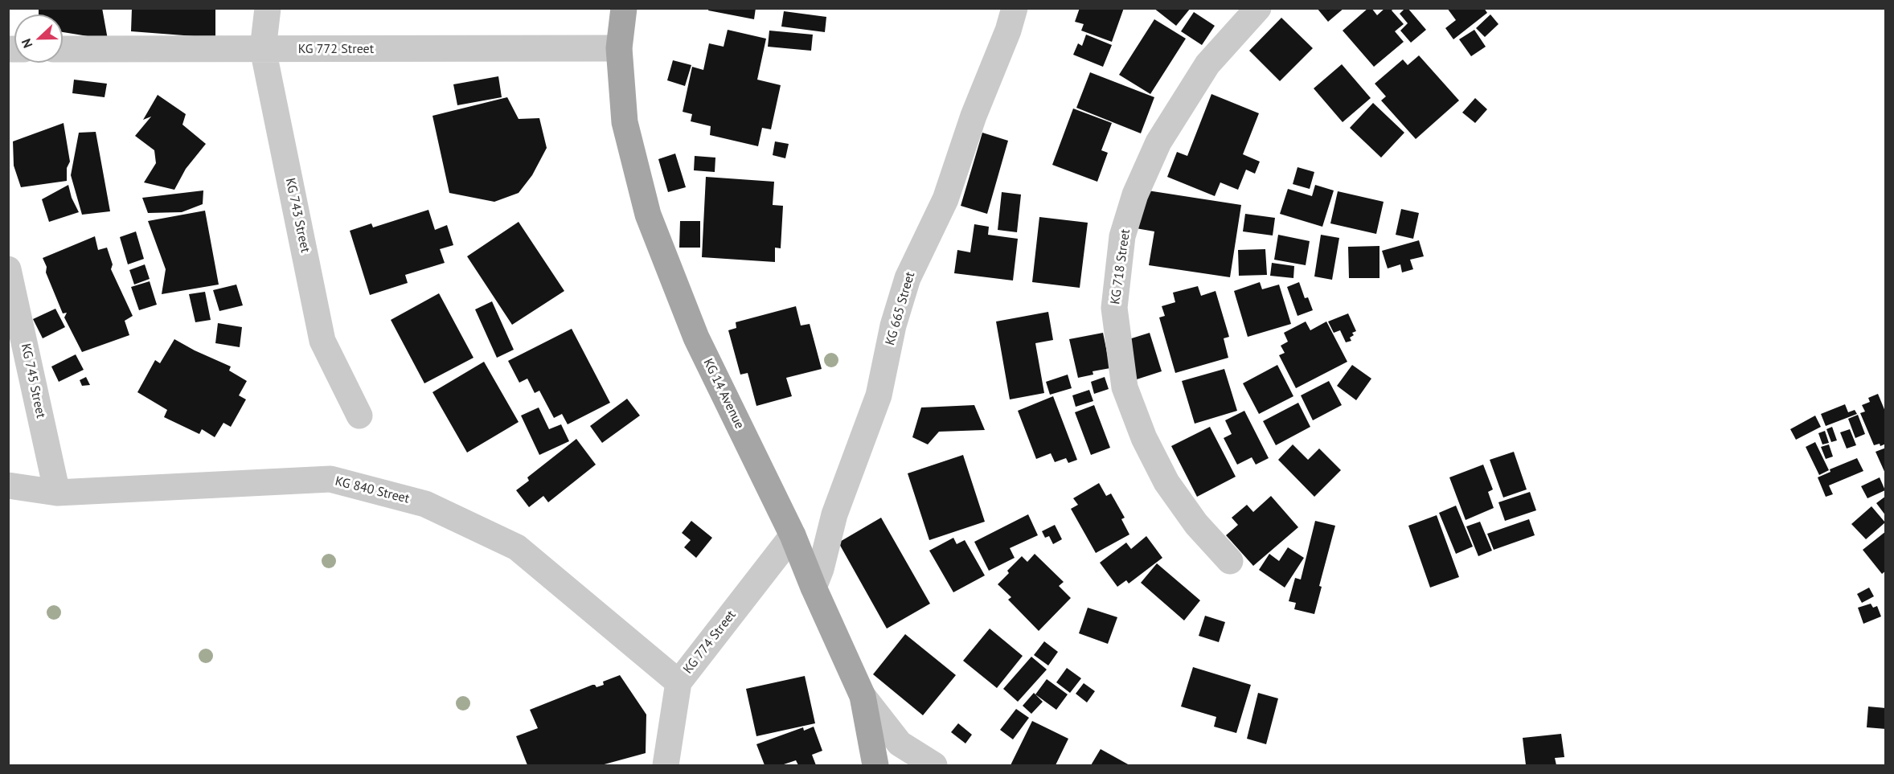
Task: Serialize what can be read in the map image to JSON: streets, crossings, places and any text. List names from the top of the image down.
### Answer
{
  "streets": {
    "main road": ["KG 14 Avenue"],
    "street": [
      "KG 772 Street",
      "KG 743 Street",
      "KG 718 Street",
      "KG 665 Street",
      "KG 745 Street",
      "KG 840 Street",
      "KG 774 Street"
    ]
  },
  "crossings": [
    ["KG 772 Street", "KG 743 Street"],
    ["KG 772 Street", "KG 14 Avenue"],
    ["KG 665 Street", "KG 14 Avenue"],
    ["KG 745 Street", "KG 840 Street"],
    ["KG 14 Avenue", "KG 774 Street"],
    ["KG 840 Street", "KG 774 Street"]
  ],
  "north": "left"
}
